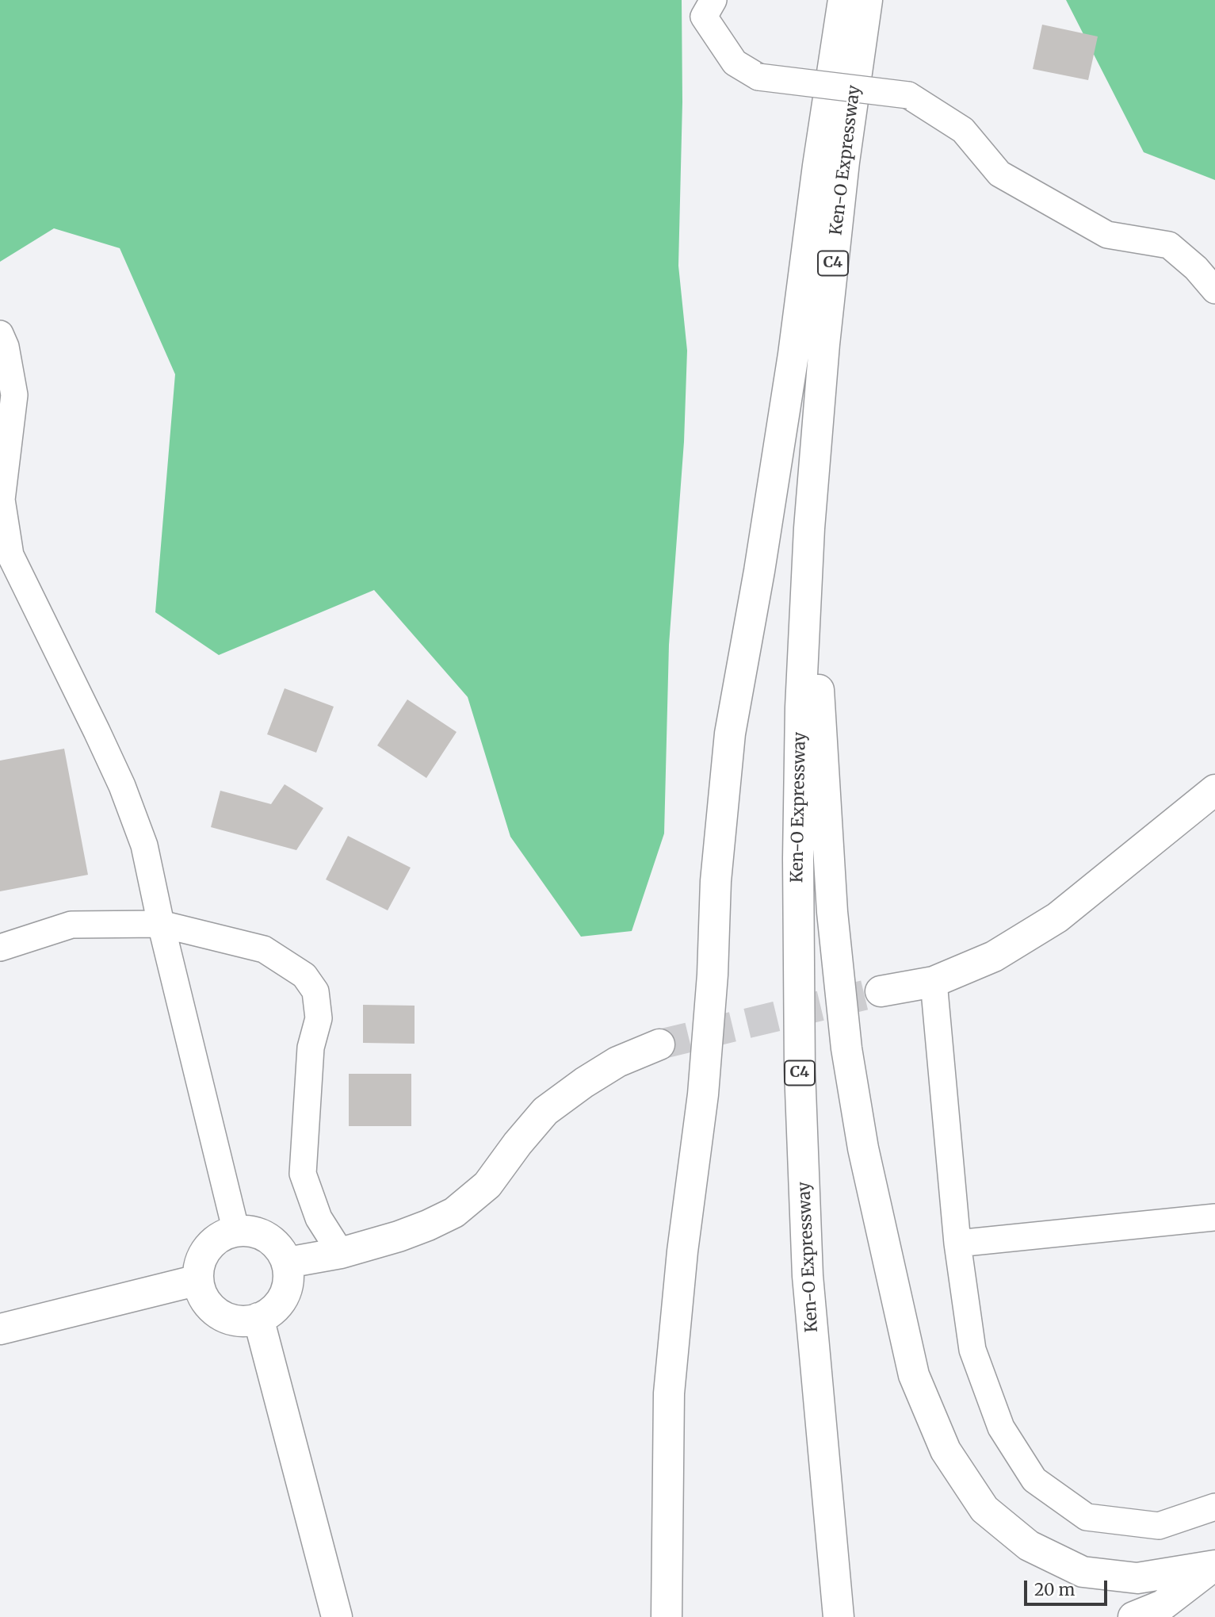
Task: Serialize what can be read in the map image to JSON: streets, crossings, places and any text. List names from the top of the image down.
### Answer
{
  "streets": {
    "main road": ["Ken-O Expressway", "C4"]
  },
  "scale_bar": "20 m"
}
